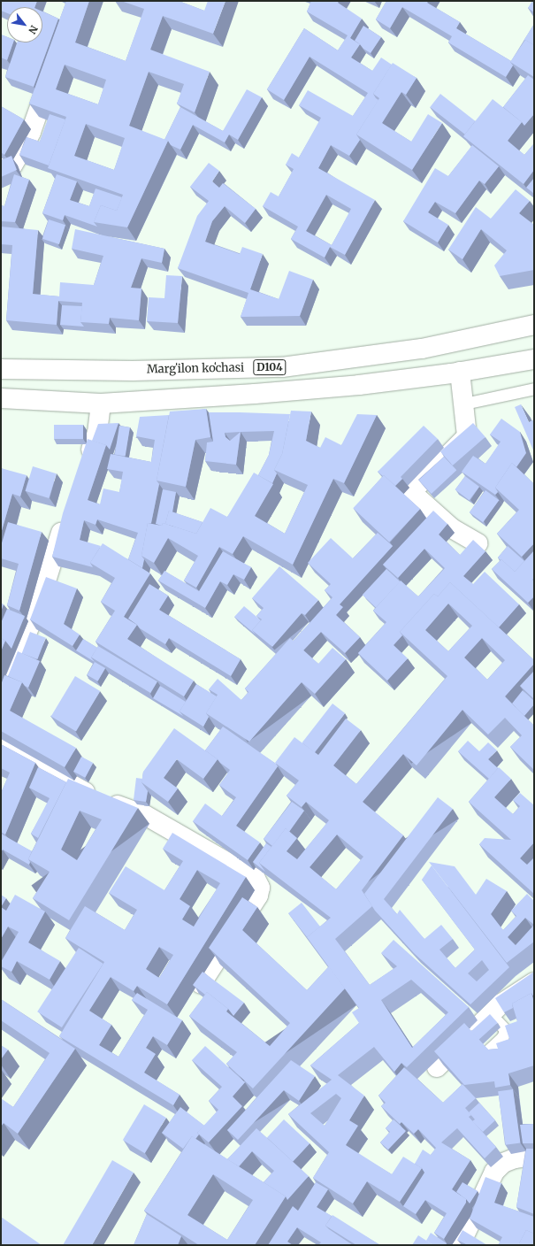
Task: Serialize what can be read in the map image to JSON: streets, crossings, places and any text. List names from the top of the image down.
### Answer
{
  "streets": {
    "street": ["D104", "Margʻilon koʻchasi"]
  },
  "north": "bottom right"
}
